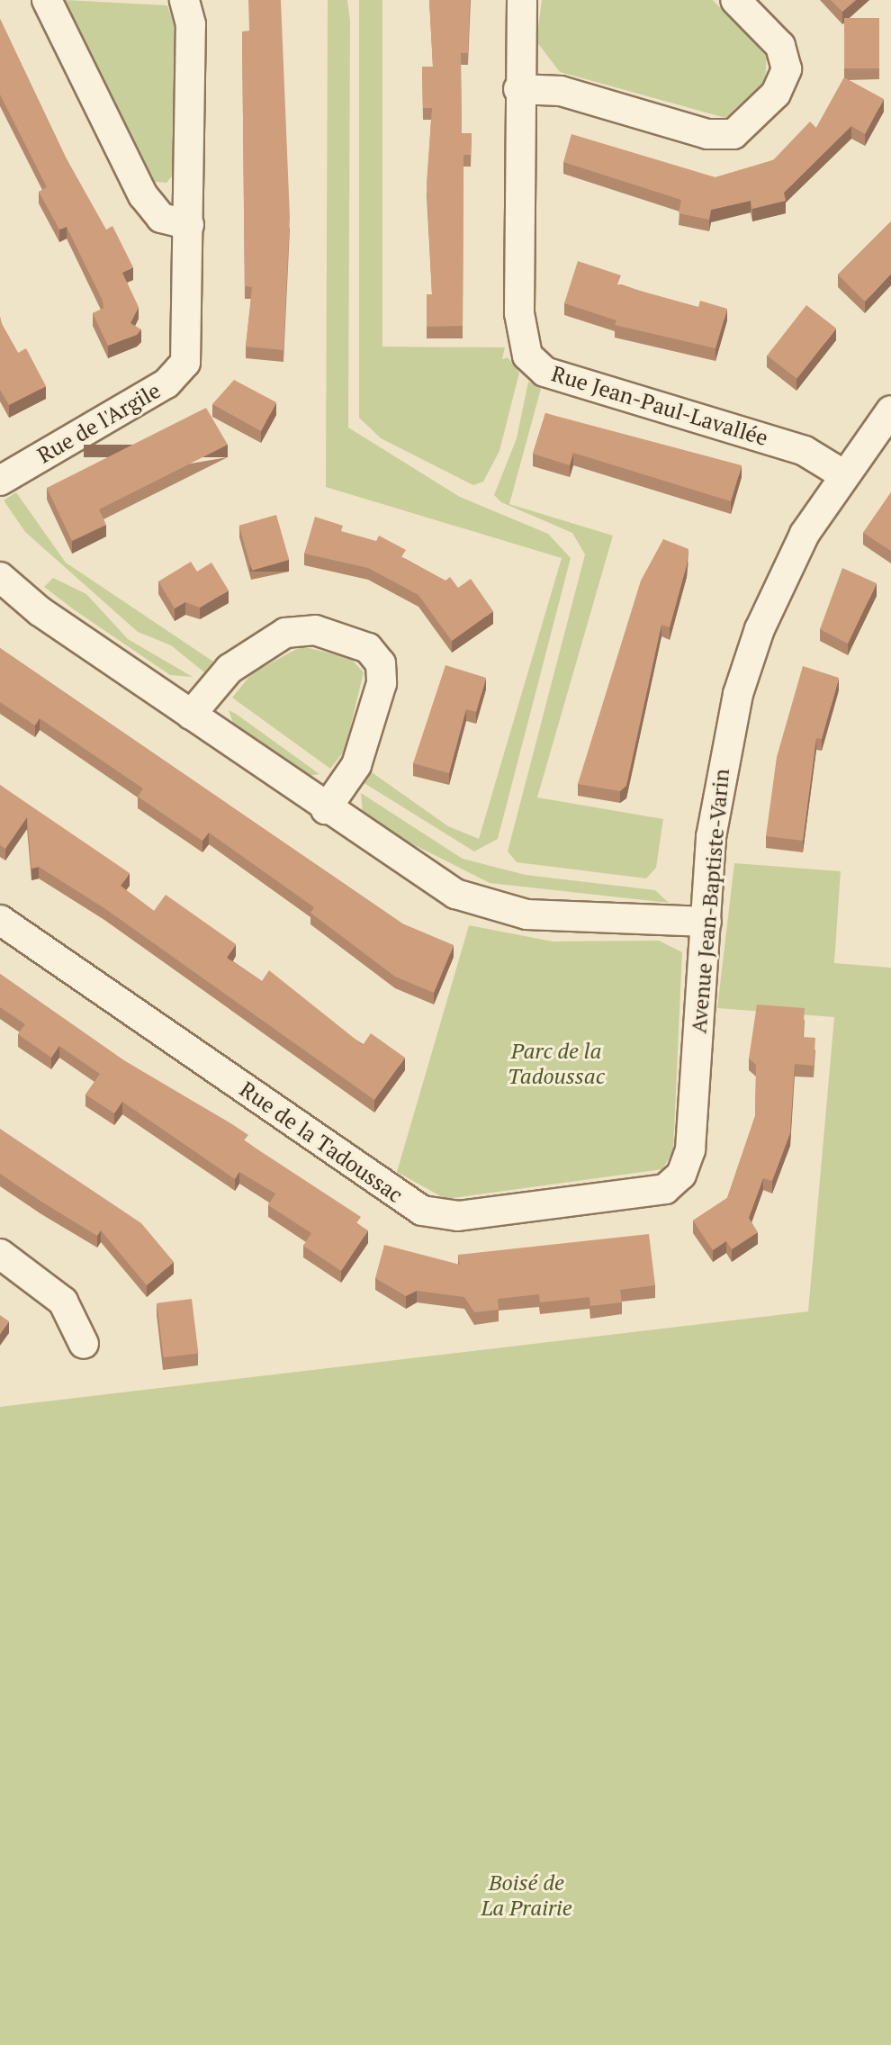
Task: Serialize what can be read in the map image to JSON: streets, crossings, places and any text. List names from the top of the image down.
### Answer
{
  "streets": {
    "street": [
      "Rue Jean-Paul-Lavallée",
      "Rue de l'Argile",
      "Avenue Jean-Baptiste-Varin",
      "Rue de la Tadoussac"
    ]
  },
  "crossings": [
    ["Rue Jean-Paul-Lavallée", "Avenue Jean-Baptiste-Varin"],
    ["Avenue Jean-Baptiste-Varin", "Rue de la Tadoussac"]
  ],
  "parks": ["Parc de la Tadoussac", "Boisé de La Prairie"]
}
